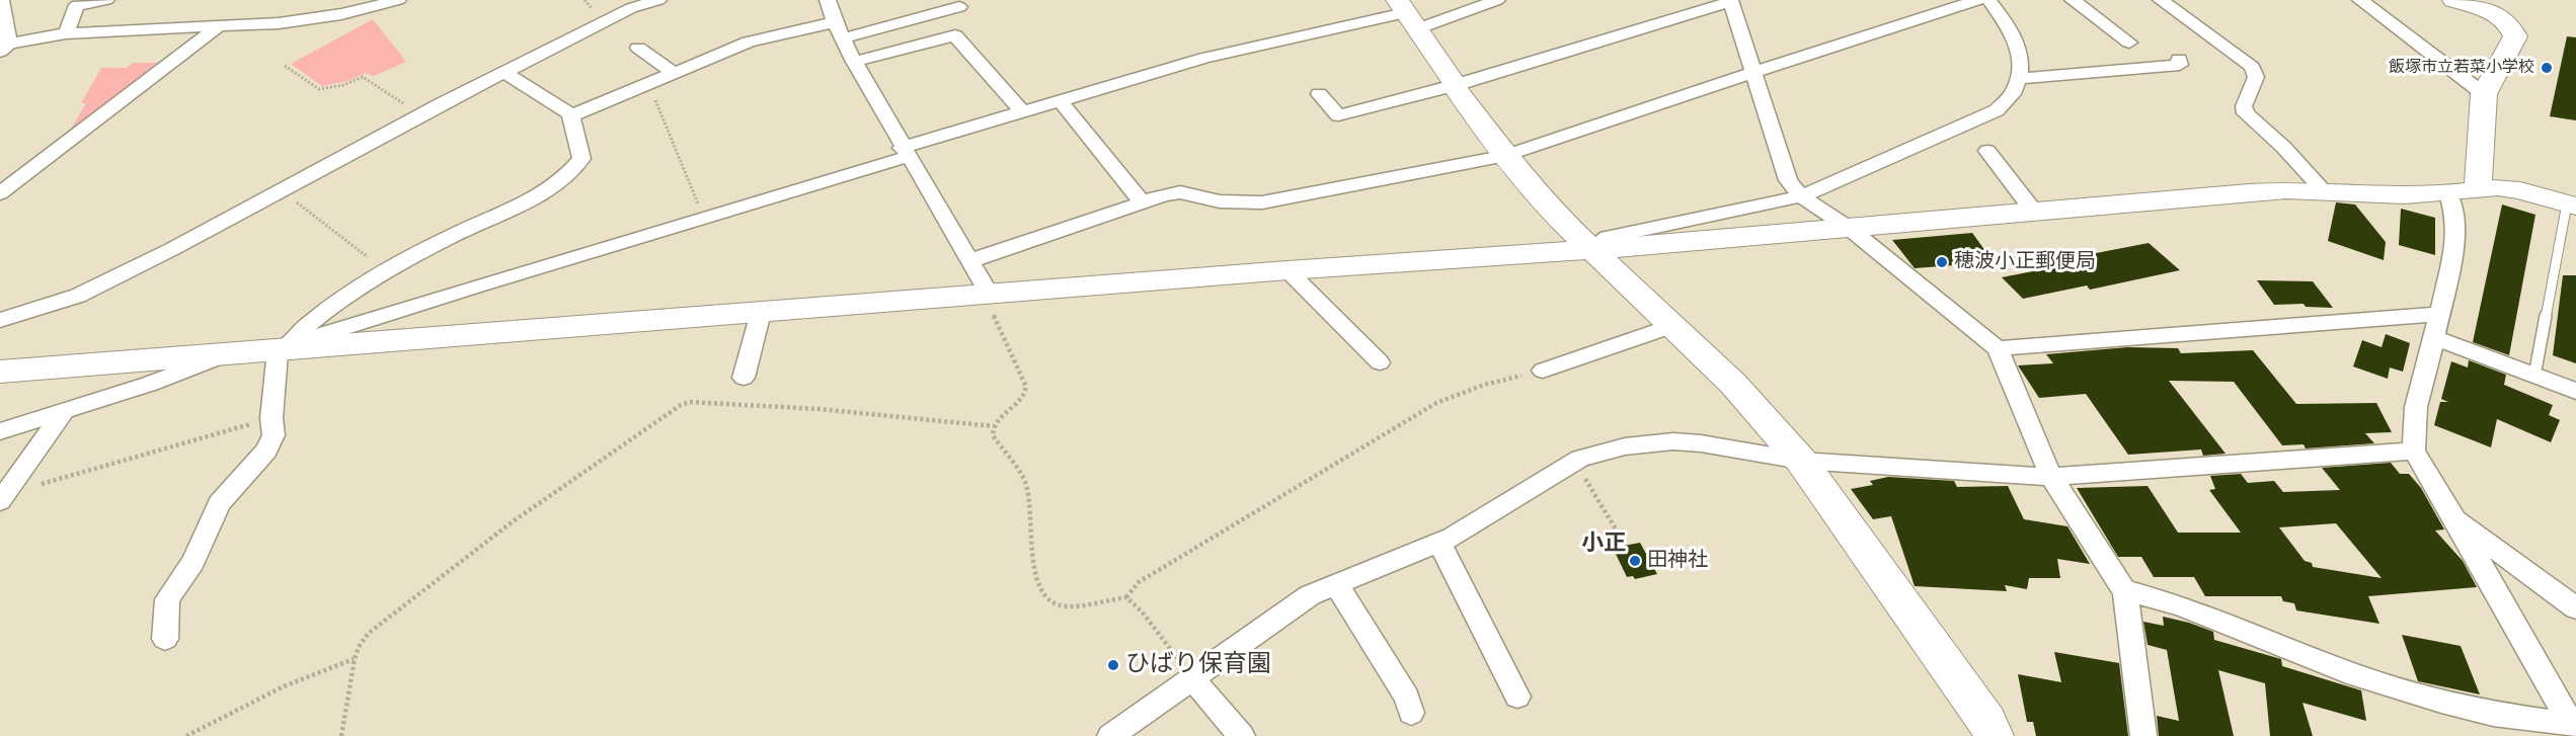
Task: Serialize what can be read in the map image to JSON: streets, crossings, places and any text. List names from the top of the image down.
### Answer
{
  "districts": ["小正"],
  "places": [
    "飯塚市立若菜小学校",
    "穂波小正郵便局",
    "田神社",
    "ひばり保育園"
  ]
}
